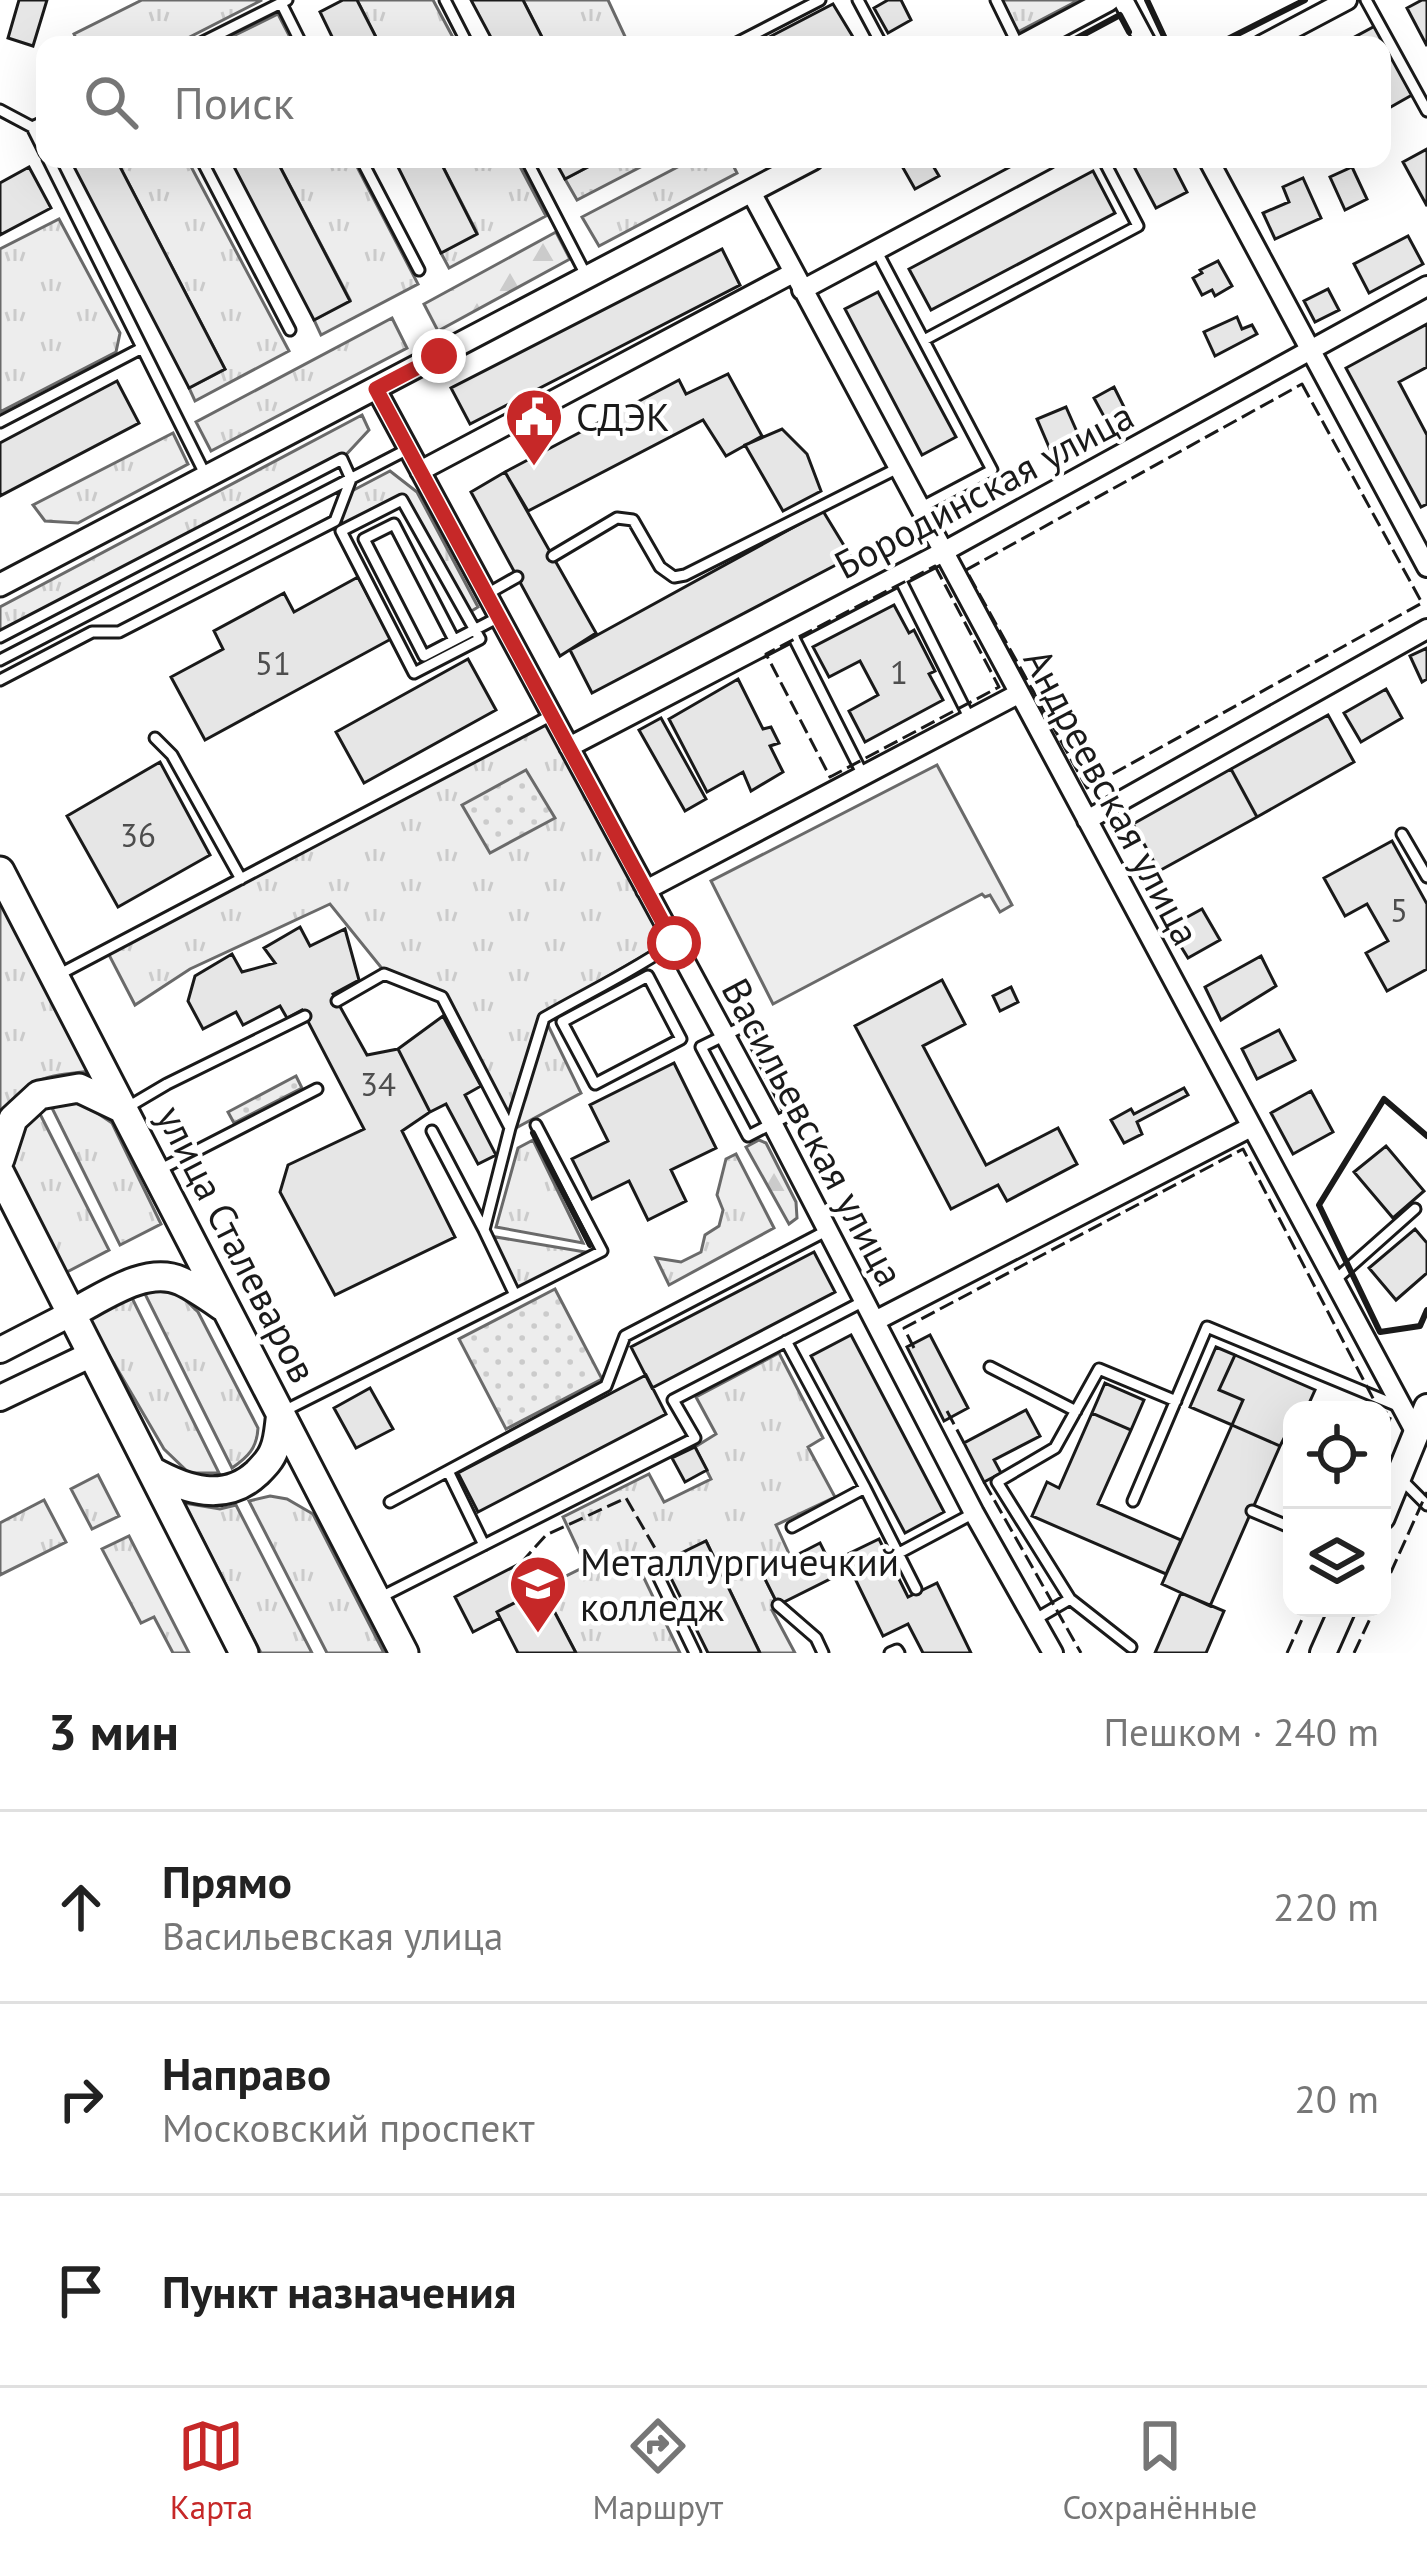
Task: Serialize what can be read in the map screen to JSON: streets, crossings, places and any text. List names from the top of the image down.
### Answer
{
  "streets": {
    "main road": ["улица Сталеваров"],
    "street": ["Бородинская улица", "Андреевская улица", "Васильевская улица"]
  },
  "crossings": [
    ["Бородинская улица", "Андреевская улица"],
    ["Бородинская улица", "Васильевская улица"]
  ],
  "places": {
    "public building": ["СДЭК"],
    "school or university": ["Металлургичечкий колледж"]
  },
  "house_numbers": [
    "51",
    "1",
    "36",
    "5",
    "34"
  ],
  "page": {
    "search": "Поиск",
    "heading": ["3 мин", "Пешком · 240 m"],
    "list": [
      ["Прямо", "Васильевская улица", "220 m"],
      ["Направо", "Московский проспект", "20 m"],
      "Пункт назначения"
    ],
    "nav": ["Карта", "Маршрут", "Сохранённые"]
  }
}
